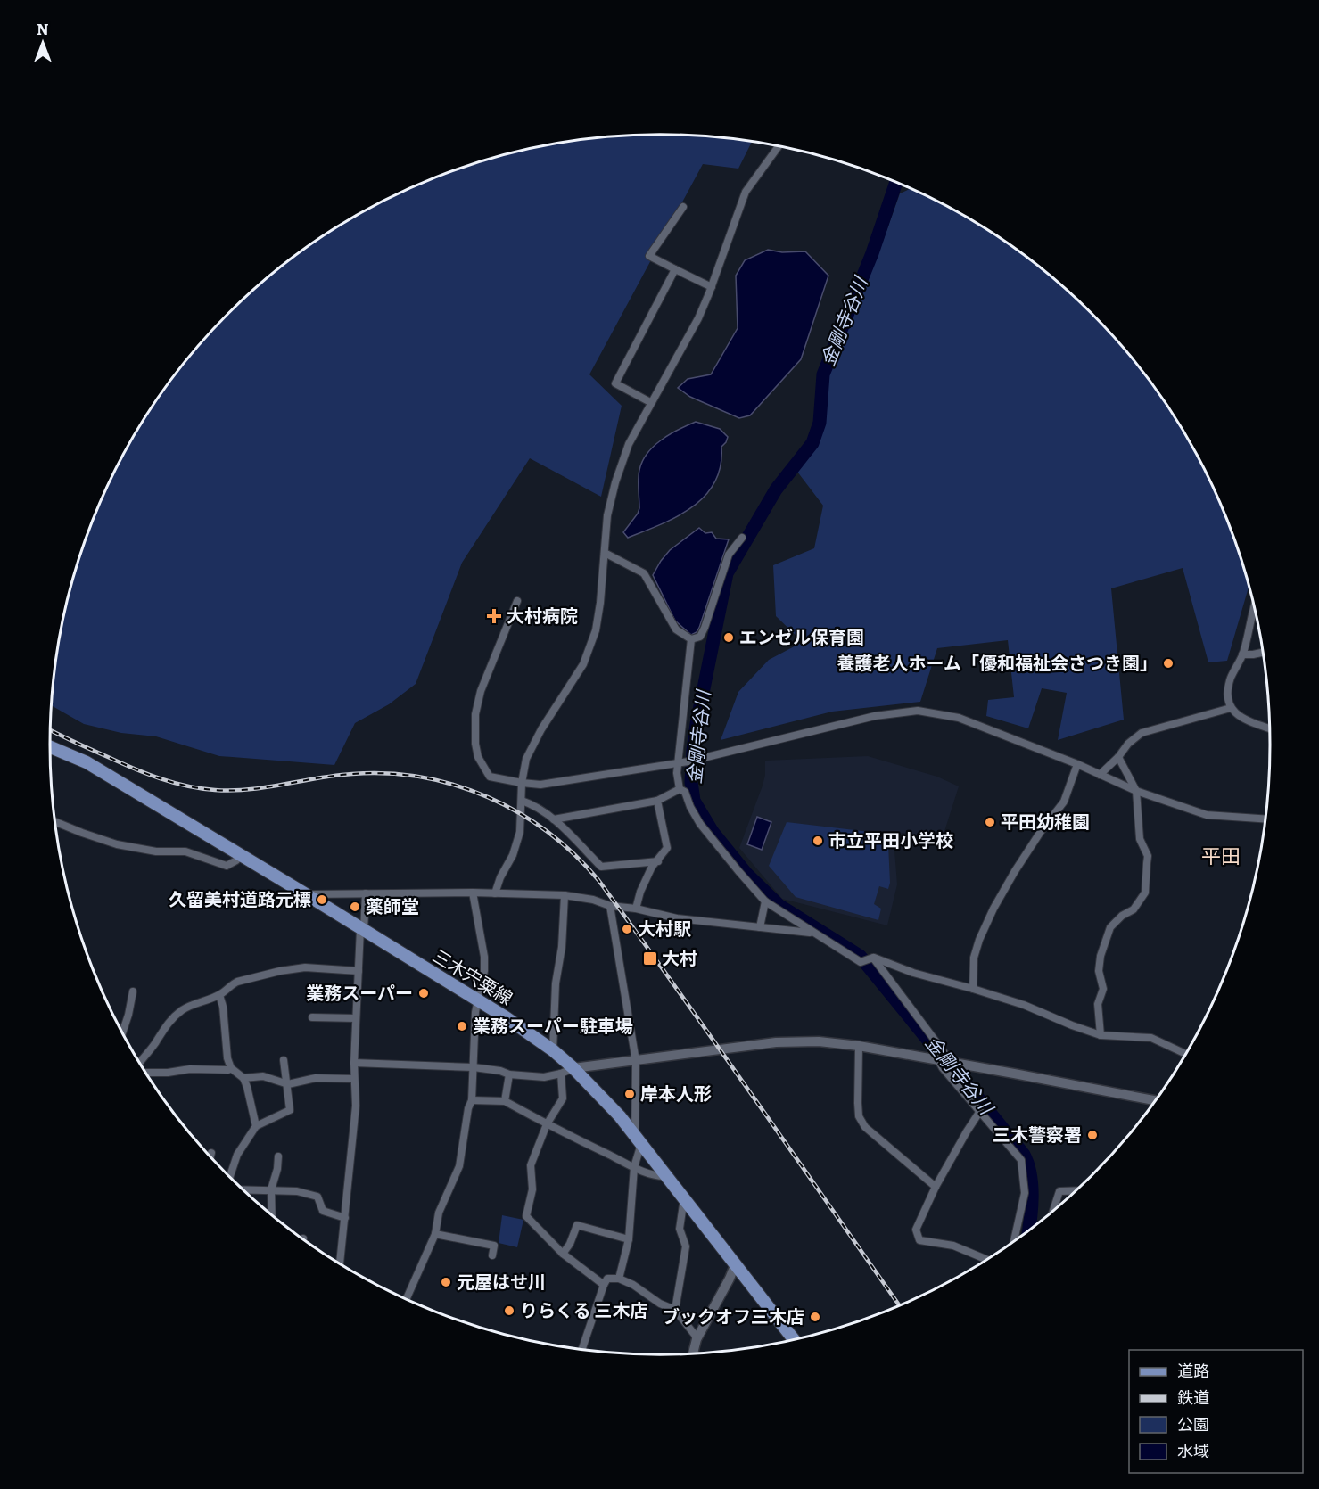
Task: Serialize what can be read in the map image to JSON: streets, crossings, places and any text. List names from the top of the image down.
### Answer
{
  "streets": {
    "main road": ["三木宍粟線"]
  },
  "districts": ["平田"],
  "water": ["金剛寺谷川"],
  "places": {
    "health": ["大村病院"],
    "other": [
      "エンゼル保育園",
      "養護老人ホーム「優和福祉会さつき園」",
      "平田幼稚園",
      "市立平田小学校",
      "久留美村道路元標",
      "薬師堂",
      "大村駅",
      "業務スーパー",
      "業務スーパー駐車場",
      "岸本人形",
      "三木警察署",
      "元屋はせ川",
      "りらくる 三木店",
      "ブックオフ三木店"
    ],
    "transit": ["大村"]
  },
  "legend": [
    "道路",
    "鉄道",
    "公園",
    "水域"
  ],
  "north": "top"
}
